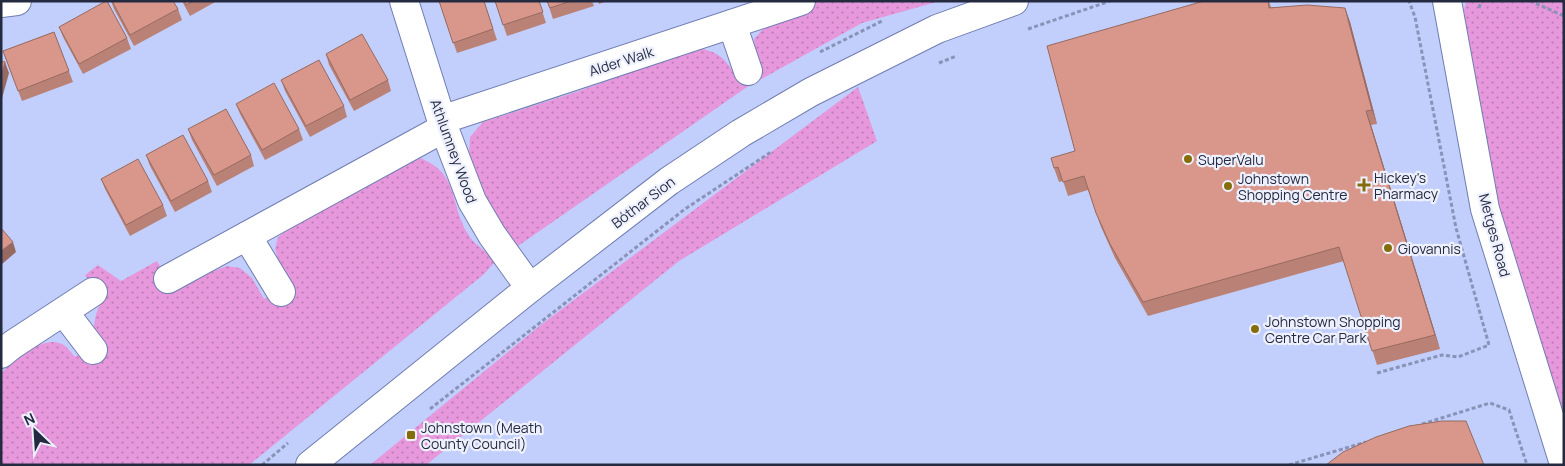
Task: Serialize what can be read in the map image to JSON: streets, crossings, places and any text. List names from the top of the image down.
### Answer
{
  "streets": {
    "street": [
      "Alder Walk",
      "Athlumney Wood",
      "Bóthar Sion",
      "Metges Road"
    ]
  },
  "crossings": [
    ["Alder Walk", "Athlumney Wood"],
    ["Athlumney Wood", "Bóthar Sion"]
  ],
  "places": {
    "other": [
      "SuperValu",
      "Johnstown Shopping Centre",
      "Giovannis",
      "Johnstown Shopping Centre Car Park"
    ],
    "health": ["Hickey's Pharmacy"],
    "transit": ["Johnstown (Meath County Council)"]
  },
  "north": "top left"
}
